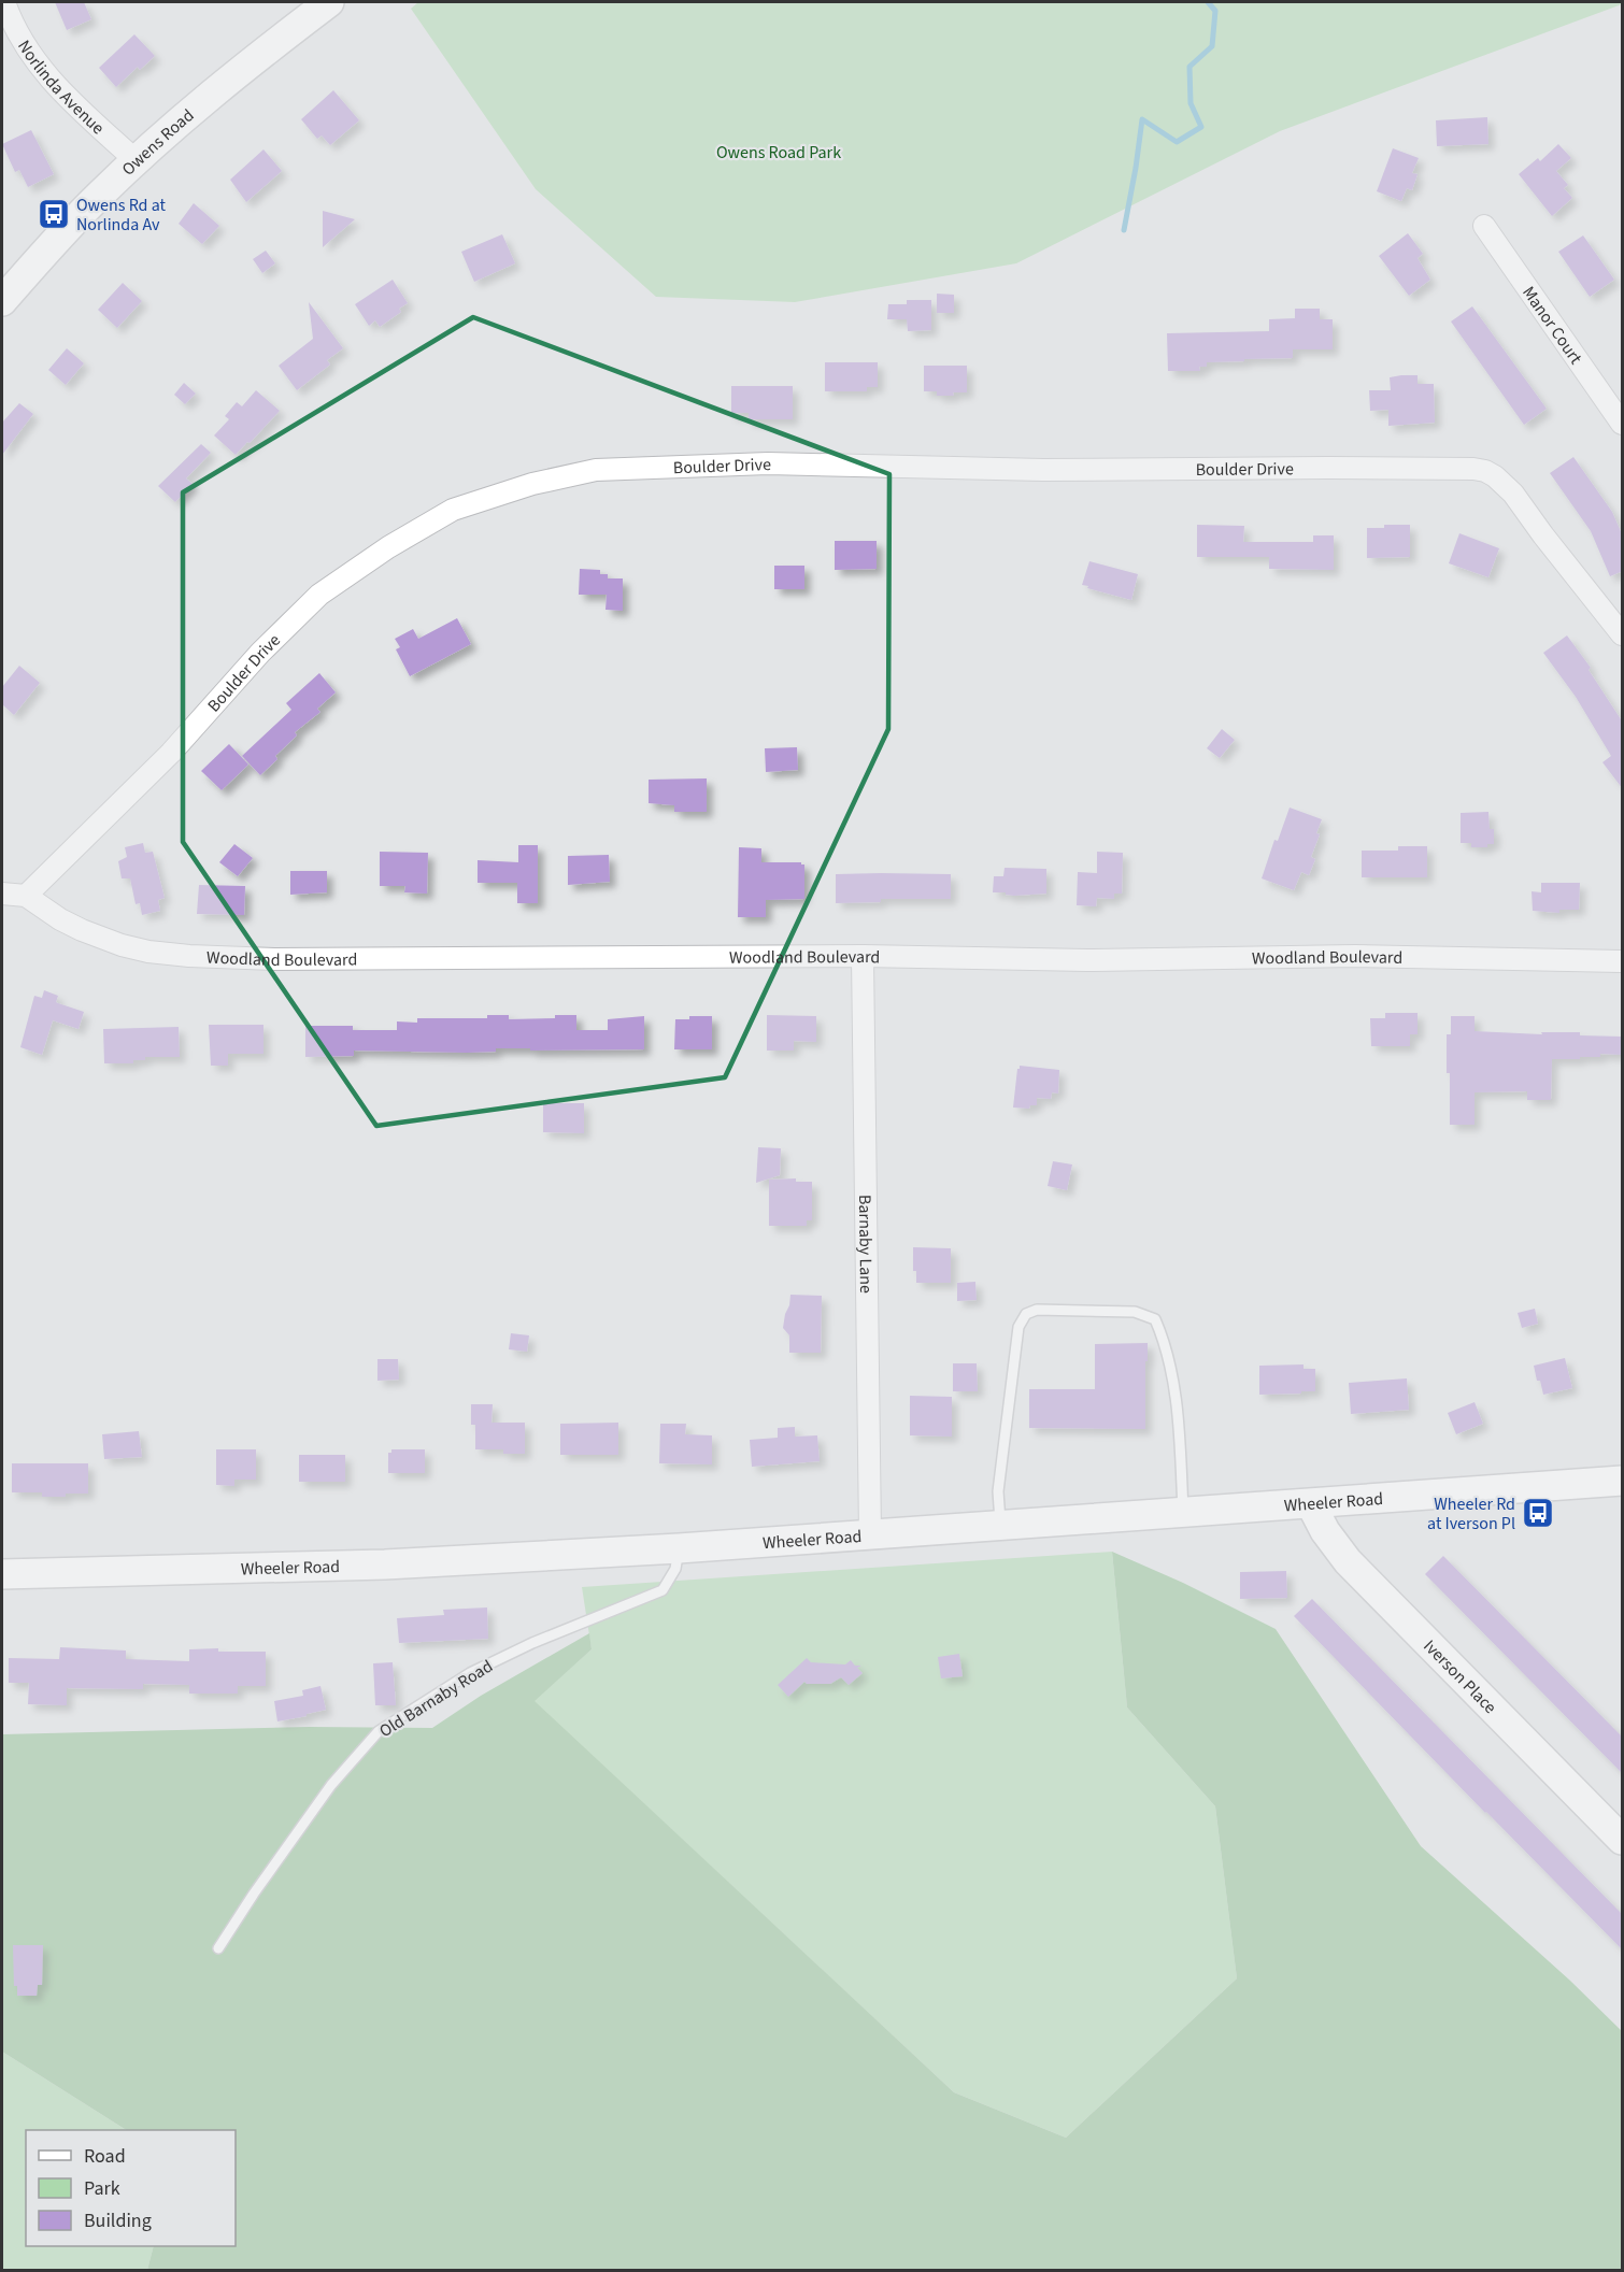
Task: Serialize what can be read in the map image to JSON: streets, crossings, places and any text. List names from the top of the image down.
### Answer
{
  "streets": {
    "main road": ["Owens Road", "Wheeler Road", "Iverson Place"],
    "street": [
      "Norlinda Avenue",
      "Manor Court",
      "Boulder Drive",
      "Woodland Boulevard",
      "Barnaby Lane"
    ],
    "lane": ["Old Barnaby Road"]
  },
  "crossings": [
    ["Norlinda Avenue", "Owens Road"],
    ["Boulder Drive", "Woodland Boulevard"],
    ["Woodland Boulevard", "Barnaby Lane"],
    ["Barnaby Lane", "Wheeler Road"],
    ["Wheeler Road", "Iverson Place"],
    ["Wheeler Road", "Old Barnaby Road"]
  ],
  "parks": ["Owens Road Park"],
  "places": {
    "bus stop": ["Owens Rd at Norlinda Av", "Wheeler Rd at Iverson Pl"]
  },
  "legend": ["Road", "Park", "Building"]
}
